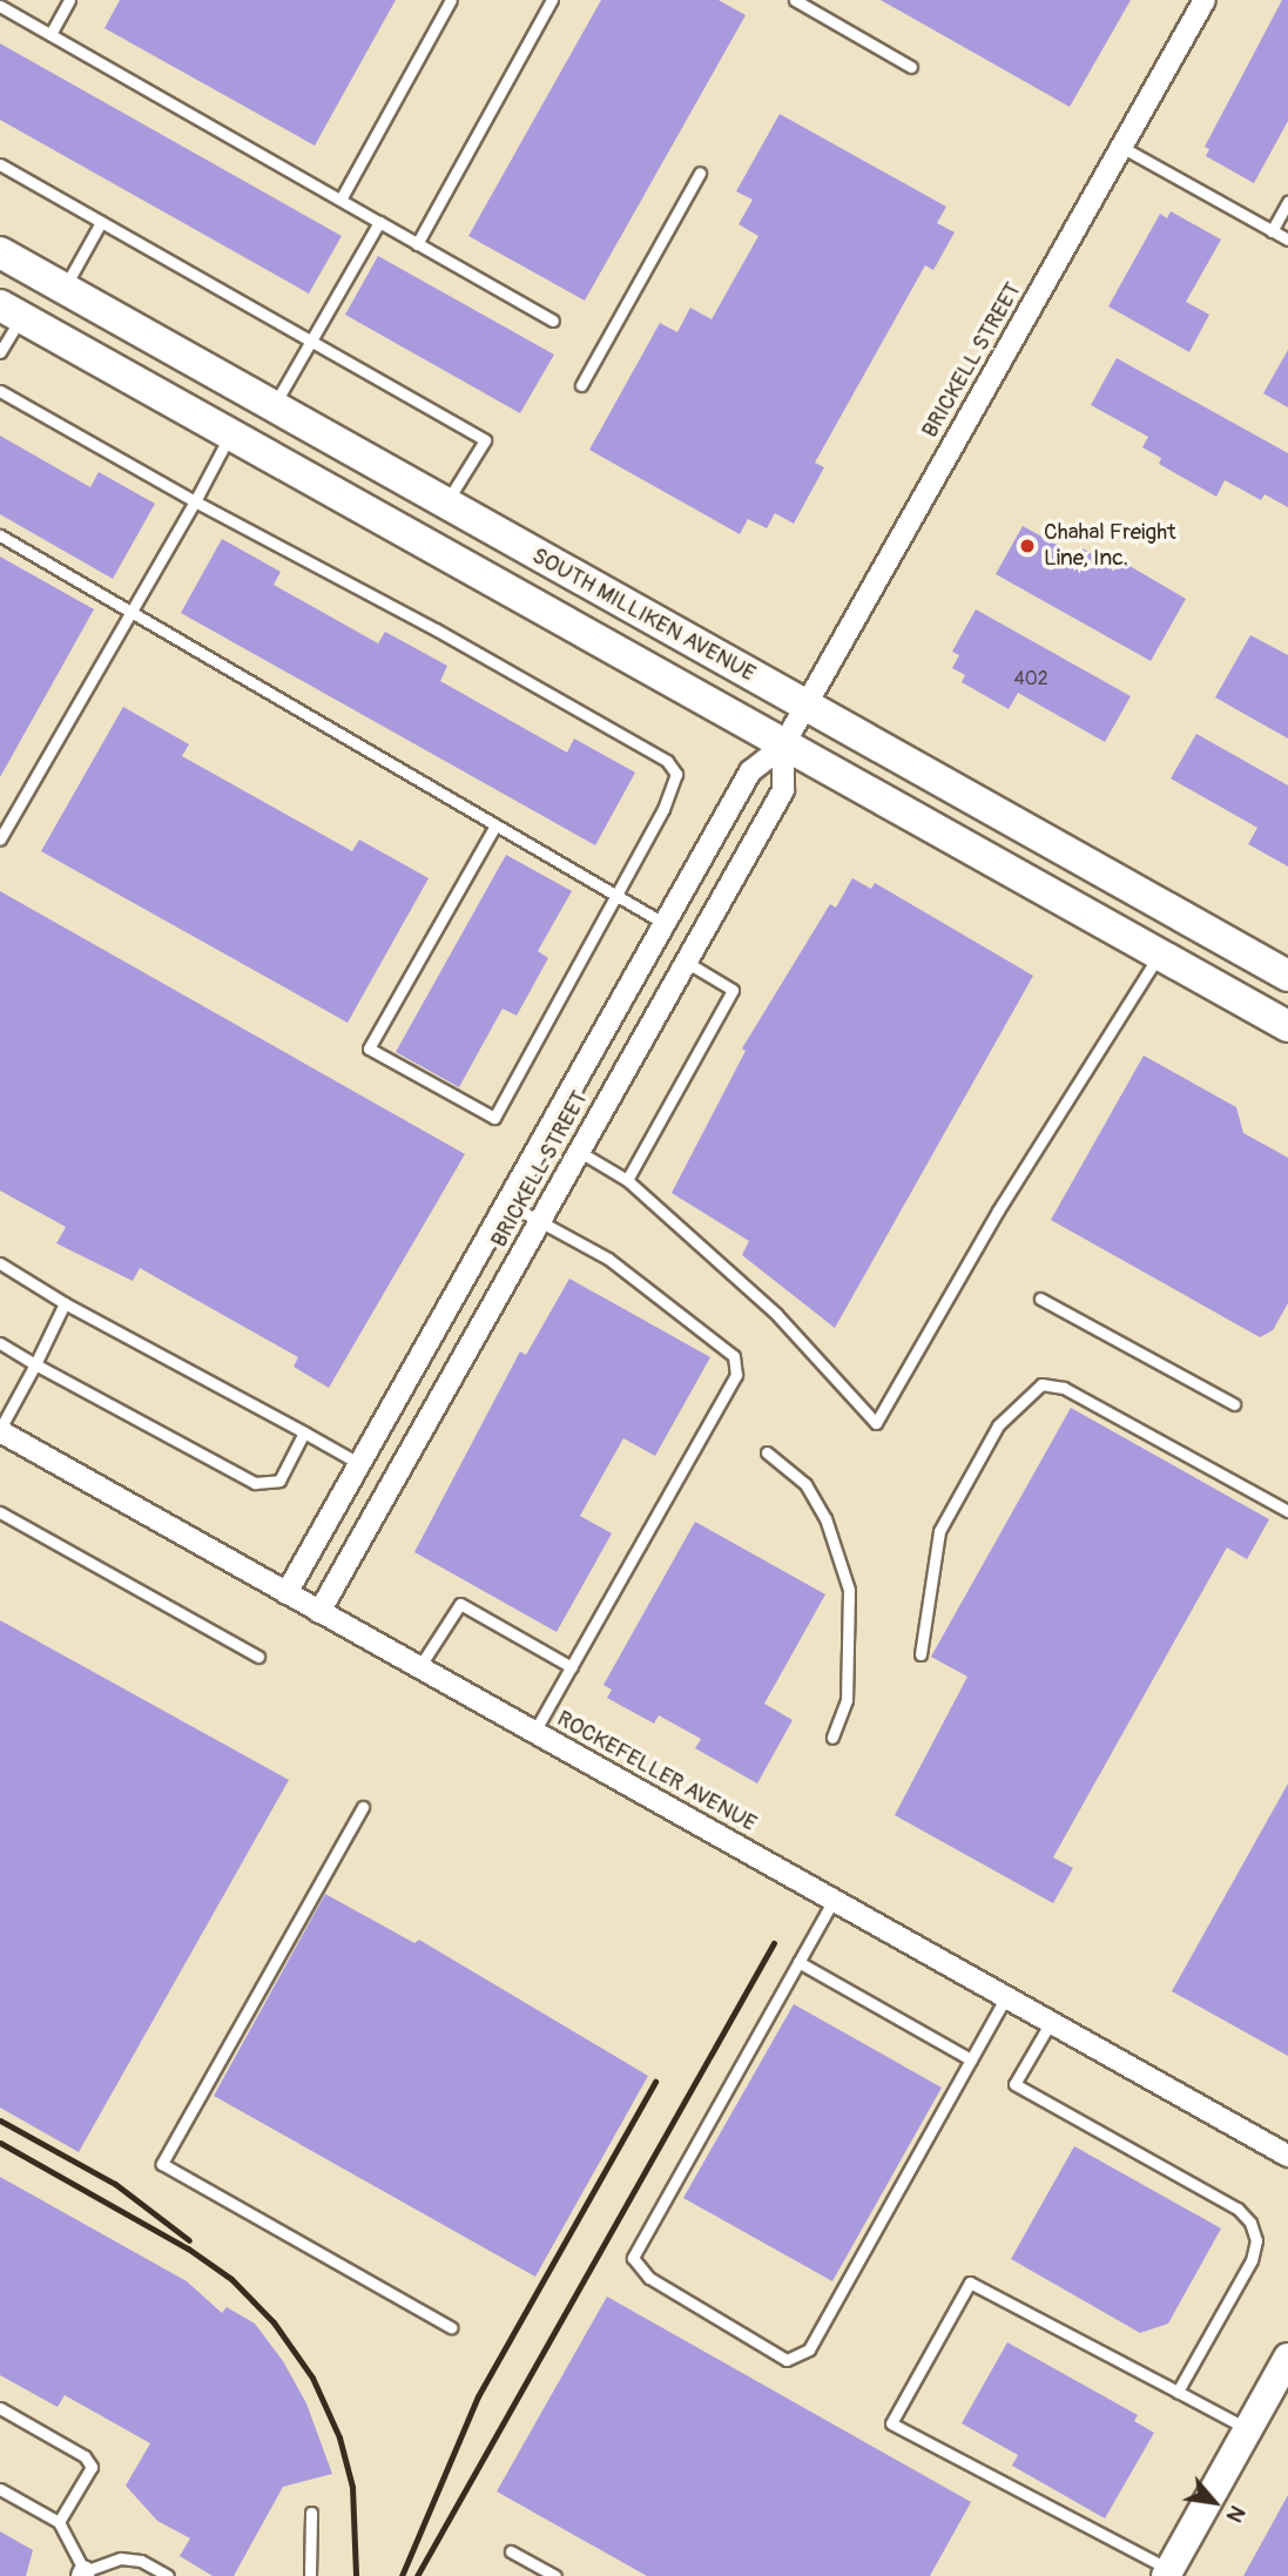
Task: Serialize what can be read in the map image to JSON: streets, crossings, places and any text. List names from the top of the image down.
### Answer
{
  "streets": {
    "main road": ["SOUTH MILLIKEN AVENUE"],
    "street": ["BRICKELL STREET", "ROCKEFELLER AVENUE"]
  },
  "crossings": [
    ["BRICKELL STREET", "SOUTH MILLIKEN AVENUE"],
    ["BRICKELL STREET", "ROCKEFELLER AVENUE"]
  ],
  "places": ["Chahal Freight Line, Inc."],
  "house_numbers": ["402"],
  "north": "bottom right"
}
